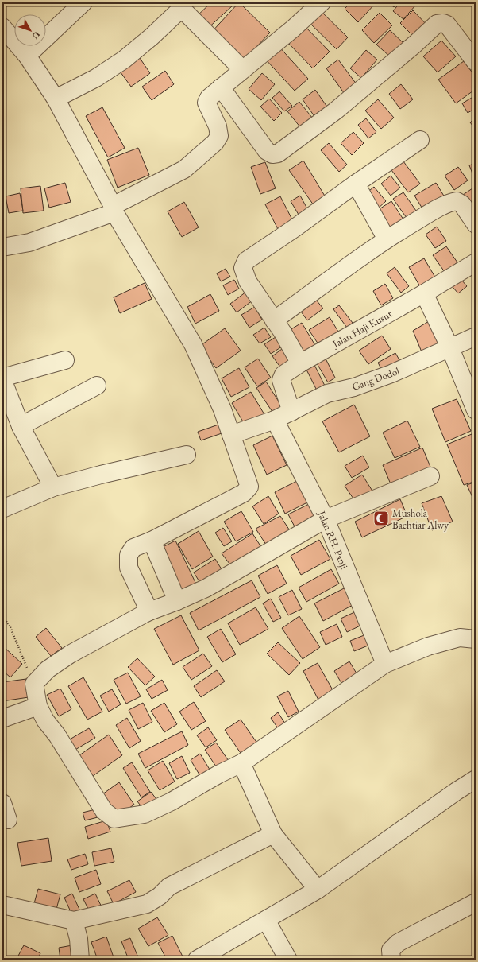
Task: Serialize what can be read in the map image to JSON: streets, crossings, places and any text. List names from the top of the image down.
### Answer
{
  "streets": {
    "street": ["Jalan Haji Kusut", "Gang Dodol", "Jalan RH. Panji"]
  },
  "crossings": [
    ["Jalan Haji Kusut", "Gang Dodol"],
    ["Gang Dodol", "Jalan RH. Panji"]
  ],
  "places": {
    "mosque": ["Mushola Bachtiar Alwy"]
  },
  "north": "bottom right"
}
